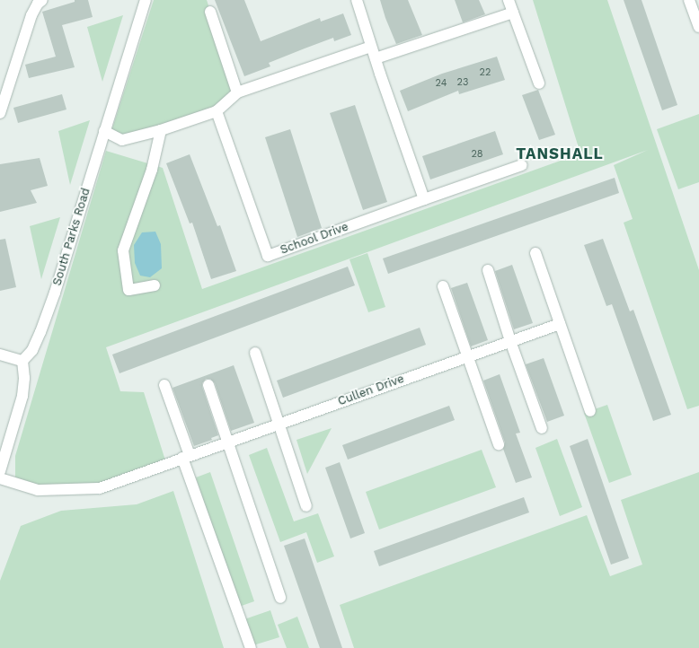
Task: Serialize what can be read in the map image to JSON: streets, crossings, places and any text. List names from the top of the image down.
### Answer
{
  "streets": {
    "street": ["South Parks Road", "School Drive", "Cullen Drive"]
  },
  "districts": ["TANSHALL"],
  "house_numbers": [
    "22",
    "23",
    "24",
    "28"
  ]
}
